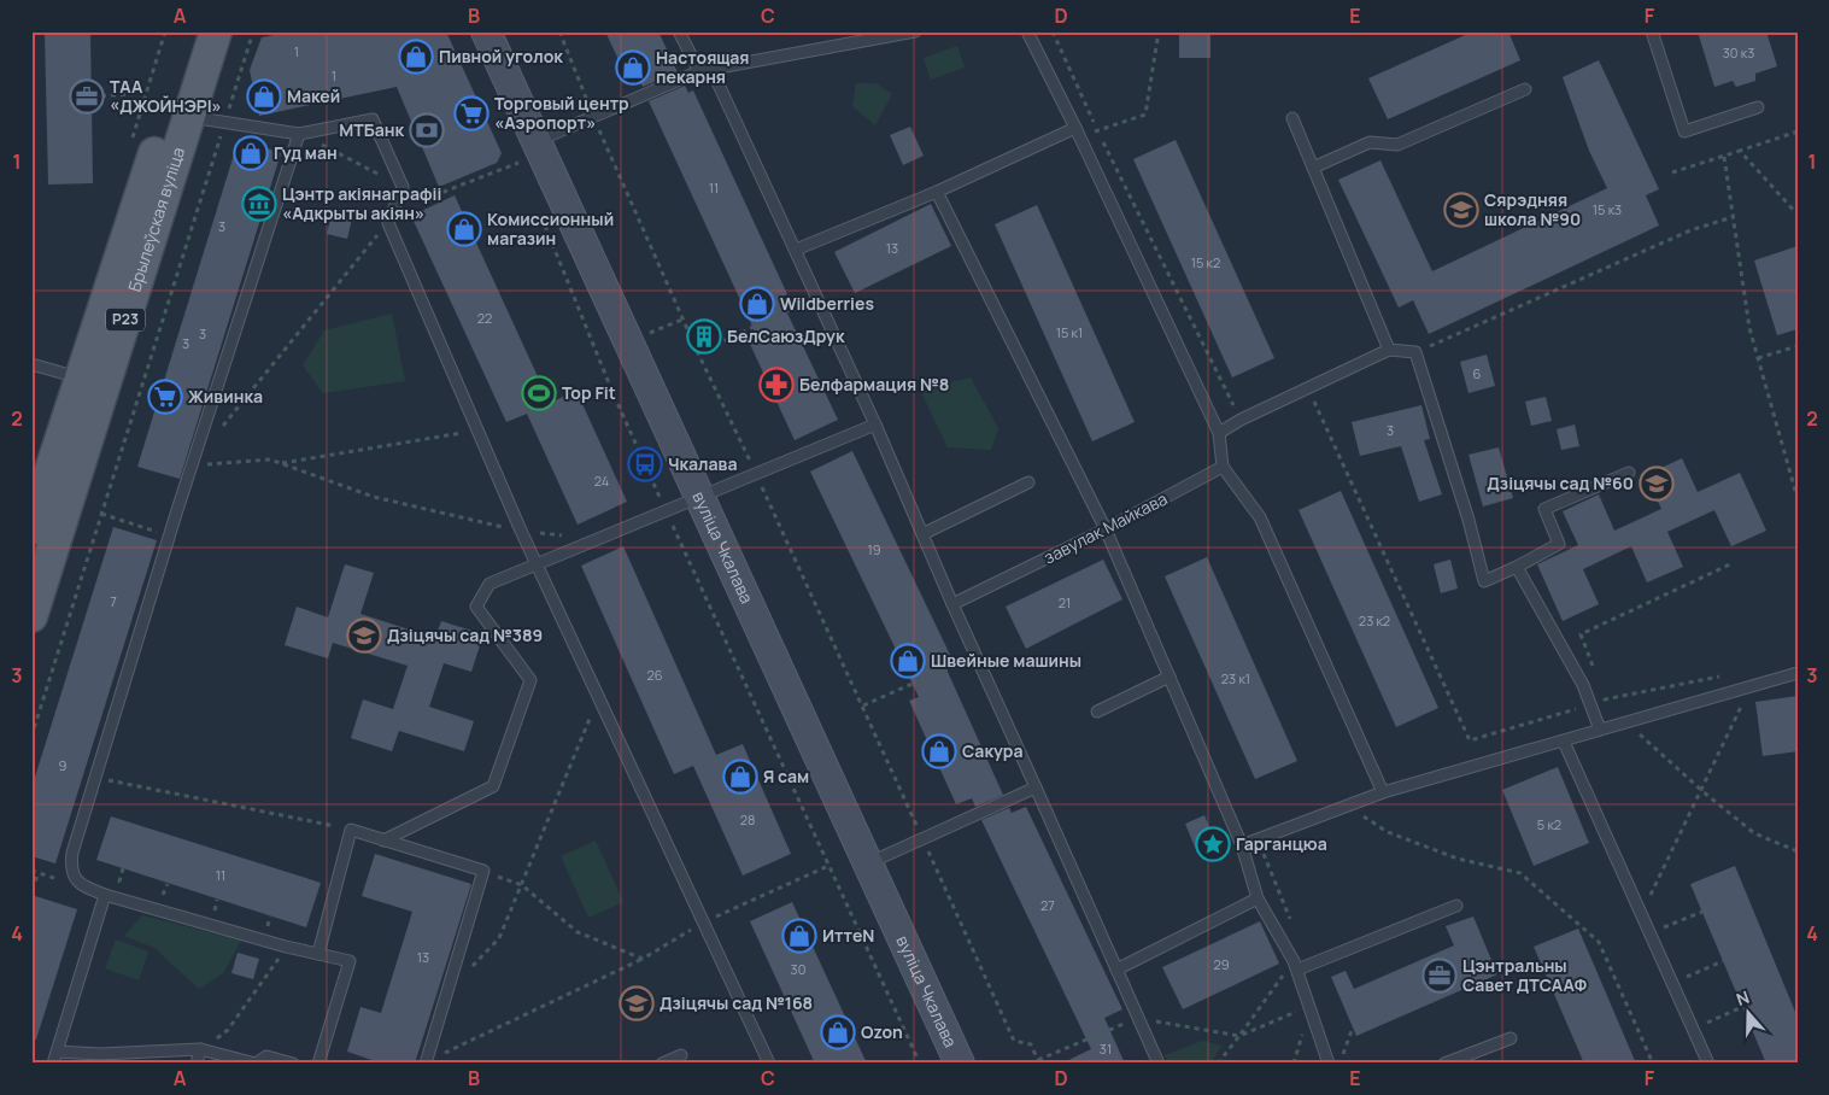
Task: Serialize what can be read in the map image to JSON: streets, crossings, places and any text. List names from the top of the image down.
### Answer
{
  "streets": {
    "main road": ["Брылеўская вуліца", "Р23", "вуліца Чкалава"],
    "lane": ["завулак Майкава"]
  },
  "places": {
    "shop": [
      "Пивной уголок",
      "Настоящая пекарня",
      "Макей",
      "Гуд ман",
      "Комиссионный магазин",
      "Wildberries",
      "Швейные машины",
      "Сакура",
      "Я сам",
      "ИттеN",
      "Ozon"
    ],
    "office": ["ТАА «ДЖОЙНЭРI»", "Цэнтральны Савет ДТСААФ"],
    "supermarket": ["Торговый центр «Аэропорт»", "Живинка"],
    "bank": ["МТБанк"],
    "museum": ["Цэнтр акіянаграфіі «Адкрыты акіян»"],
    "school or university": [
      "Сярэдняя школа №90",
      "Дзіцячы сад №60",
      "Дзіцячы сад №389",
      "Дзіцячы сад №168"
    ],
    "building": ["БелСаюзДрук"],
    "pharmacy": ["Белфармация №8"],
    "sports": ["Top Fit"],
    "bus stop": ["Чкалава"],
    "place": ["Гарганцюа"]
  },
  "house_numbers": [
    "1",
    "30 к3",
    "1",
    "11",
    "15 к3",
    "3",
    "13",
    "15 к2",
    "22",
    "15 к1",
    "3",
    "3",
    "6",
    "3",
    "24",
    "19",
    "7",
    "21",
    "23 к2",
    "26",
    "23 к1",
    "9",
    "28",
    "5 к2",
    "11",
    "27",
    "13",
    "29",
    "30",
    "31"
  ],
  "north": "top",
  "grid": {
    "columns": [
      "A",
      "B",
      "C",
      "D",
      "E",
      "F"
    ],
    "rows": [
      "1",
      "2",
      "3",
      "4"
    ]
  }
}
